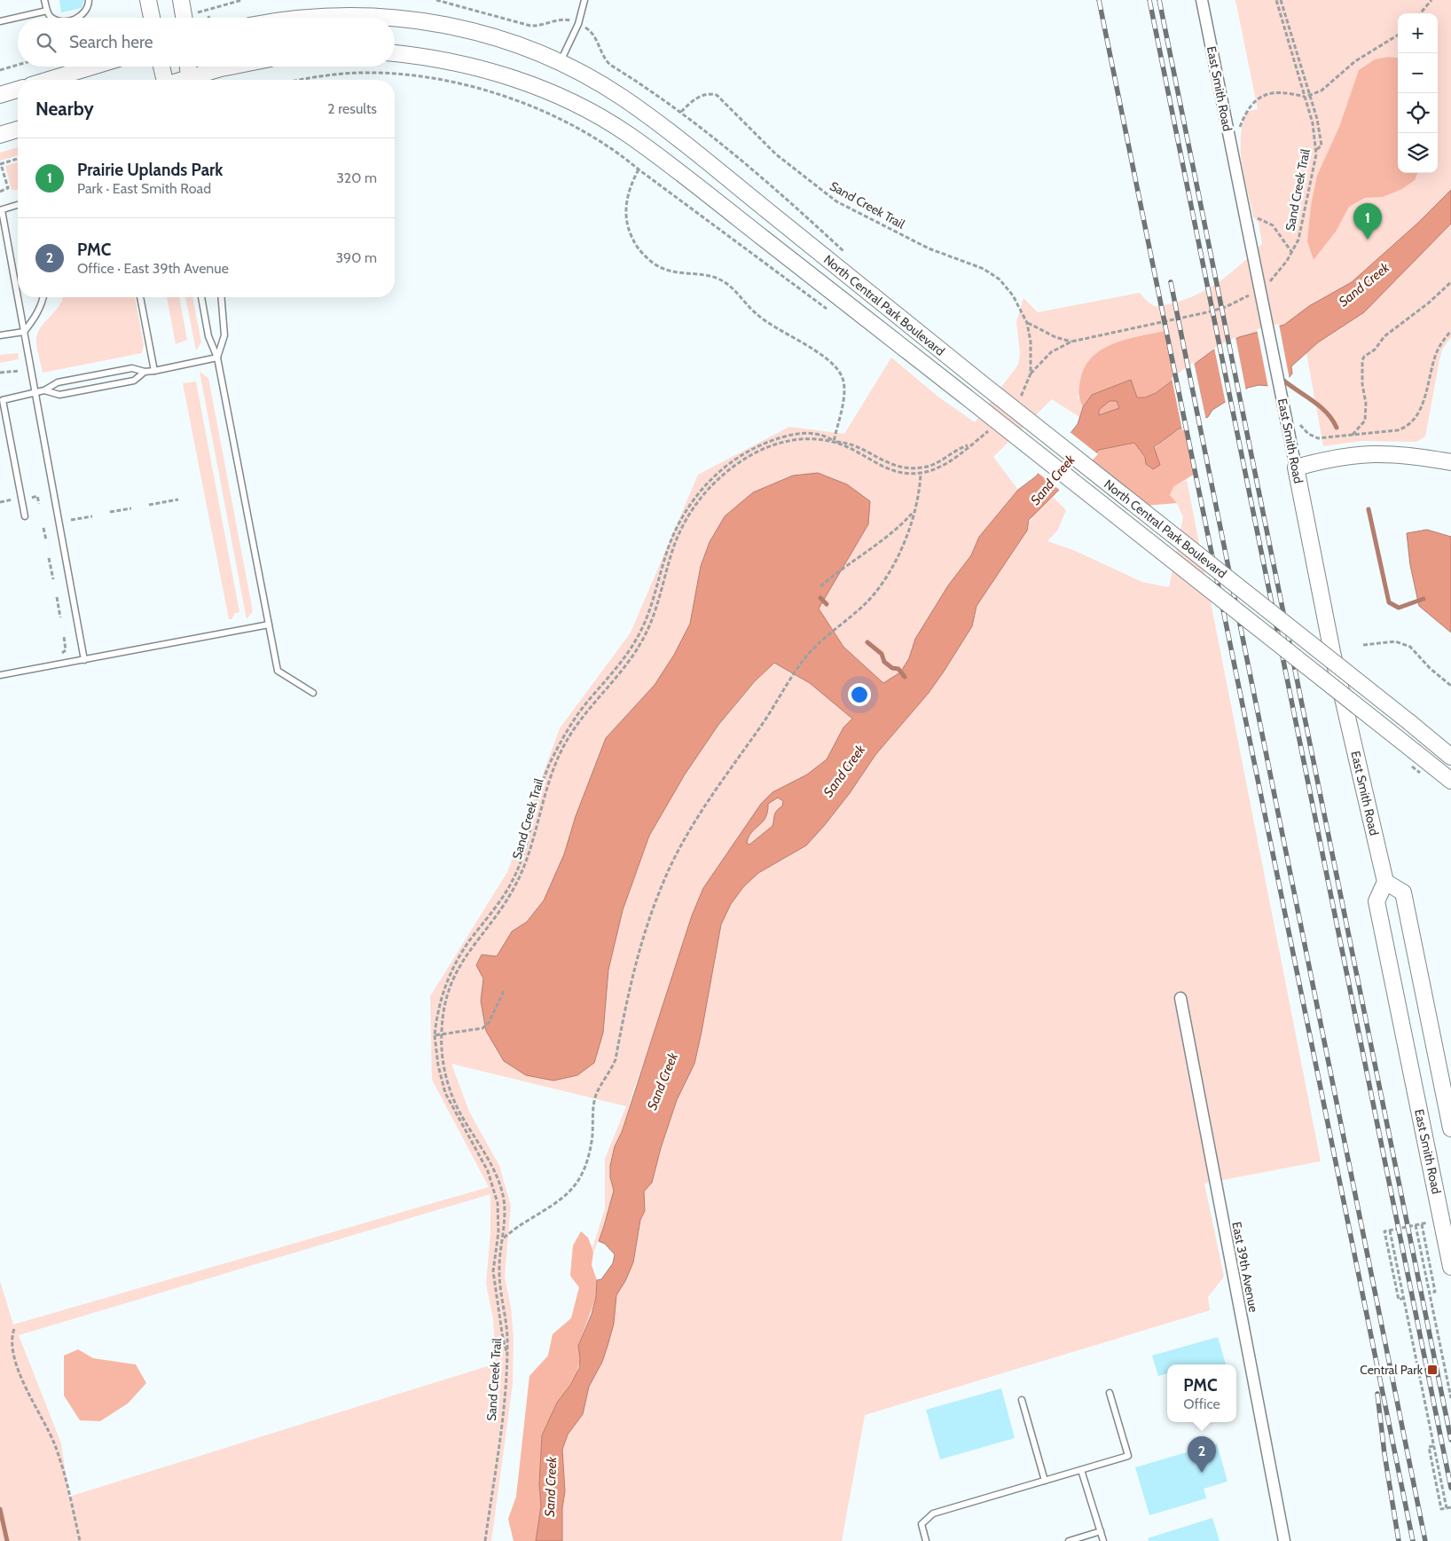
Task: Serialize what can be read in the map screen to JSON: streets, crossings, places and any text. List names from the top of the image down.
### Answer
{
  "streets": {
    "main road": ["East Smith Road", "North Central Park Boulevard"],
    "street": ["East 39th Avenue"],
    "path": ["Sand Creek Trail"]
  },
  "water": ["Sand Creek"],
  "places": {
    "transit": ["Central Park"]
  },
  "page": {
    "map_buttons": ["+", "−"],
    "search": "Search here",
    "heading": ["Nearby", "2 results"],
    "list": [
      {
        "mark": "1",
        "name": "Prairie Uplands Park",
        "note": "Park · East Smith Road",
        "value": "320 m"
      },
      {
        "mark": "2",
        "name": "PMC",
        "note": "Office · East 39th Avenue",
        "value": "390 m"
      }
    ],
    "pins": ["1", "2"],
    "popup": ["PMC", "Office"]
  }
}
